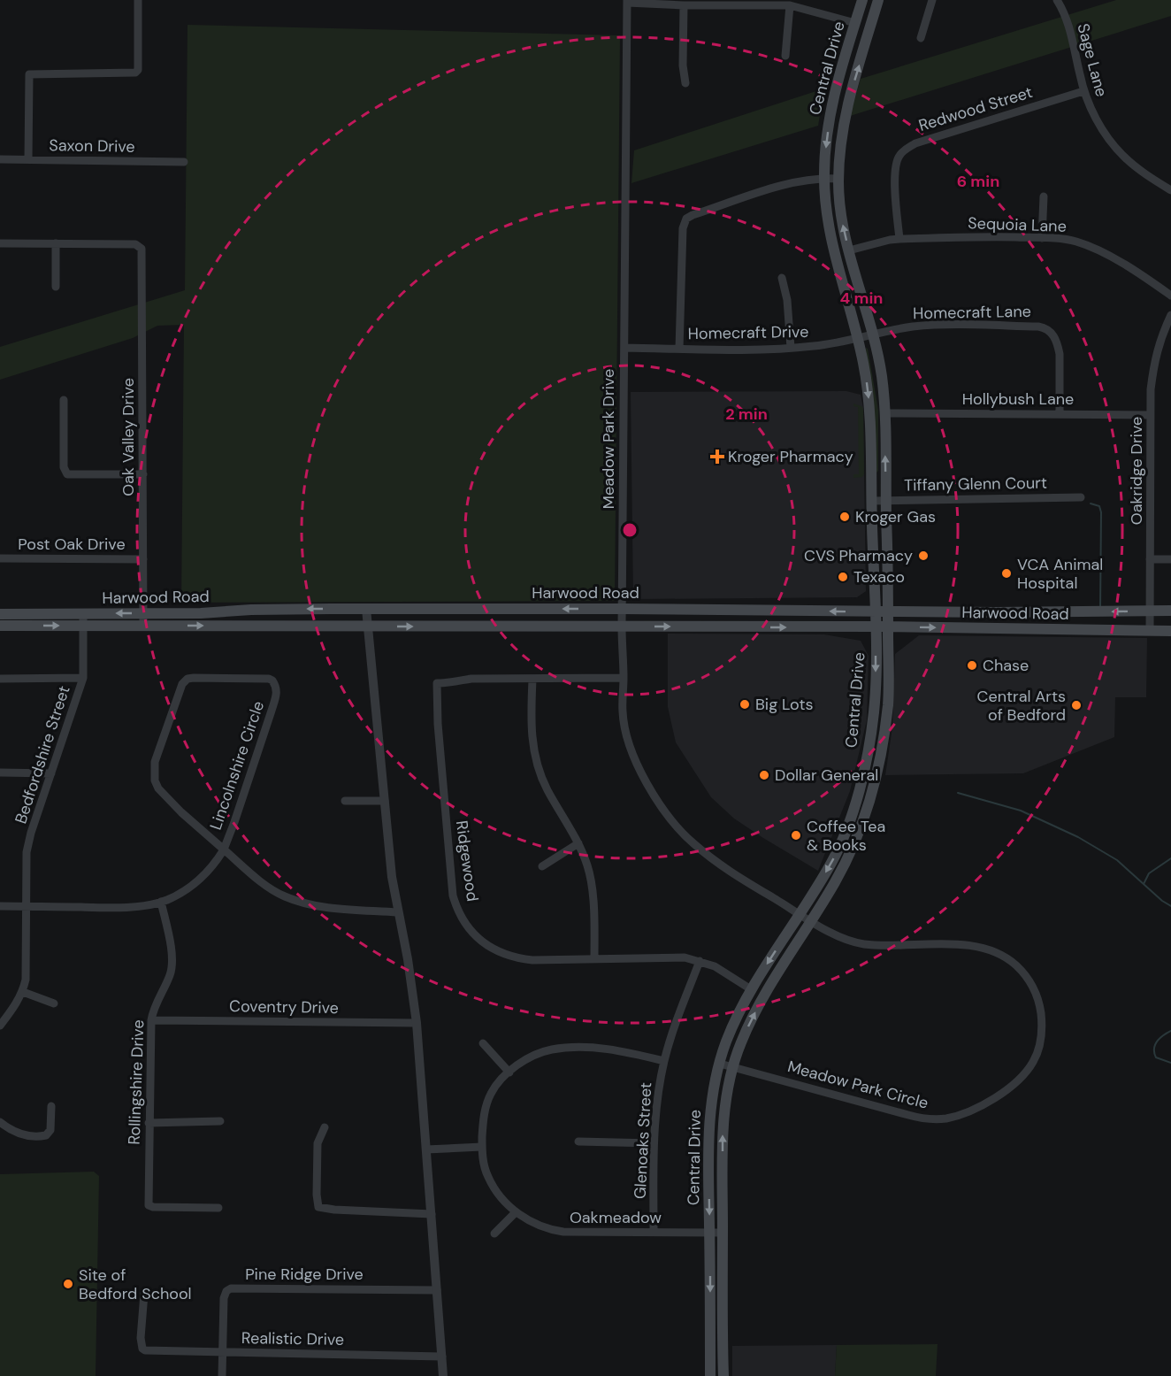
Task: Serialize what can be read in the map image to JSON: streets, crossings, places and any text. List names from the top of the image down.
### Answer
{
  "streets": {
    "main road": ["Central Drive", "Harwood Road"],
    "street": [
      "Sage Lane",
      "Redwood Street",
      "Saxon Drive",
      "Sequoia Lane",
      "Homecraft Lane",
      "Homecraft Drive",
      "Hollybush Lane",
      "Oak Valley Drive",
      "Meadow Park Drive",
      "Oakridge Drive",
      "Tiffany Glenn Court",
      "Post Oak Drive",
      "Bedfordshire Street",
      "Lincolnshire Circle",
      "Ridgewood",
      "Coventry Drive",
      "Rollingshire Drive",
      "Meadow Park Circle",
      "Glenoaks Street",
      "Oakmeadow",
      "Pine Ridge Drive",
      "Realistic Drive"
    ]
  },
  "crossings": [
    ["Sage Lane", "Redwood Street"],
    ["Central Drive", "Sequoia Lane"],
    ["Central Drive", "Homecraft Lane"],
    ["Central Drive", "Homecraft Drive"],
    ["Central Drive", "Hollybush Lane"],
    ["Central Drive", "Meadow Park Drive"],
    ["Central Drive", "Tiffany Glenn Court"],
    ["Central Drive", "Harwood Road"],
    ["Central Drive", "Ridgewood"],
    ["Central Drive", "Meadow Park Circle"],
    ["Central Drive", "Oakmeadow"],
    ["Redwood Street", "Sequoia Lane"],
    ["Homecraft Lane", "Homecraft Drive"],
    ["Homecraft Lane", "Hollybush Lane"],
    ["Homecraft Drive", "Meadow Park Drive"],
    ["Hollybush Lane", "Oakridge Drive"],
    ["Oak Valley Drive", "Post Oak Drive"],
    ["Oak Valley Drive", "Harwood Road"],
    ["Meadow Park Drive", "Harwood Road"],
    ["Meadow Park Drive", "Ridgewood"],
    ["Meadow Park Drive", "Meadow Park Circle"],
    ["Oakridge Drive", "Harwood Road"],
    ["Harwood Road", "Bedfordshire Street"],
    ["Ridgewood", "Glenoaks Street"],
    ["Coventry Drive", "Rollingshire Drive"],
    ["Glenoaks Street", "Oakmeadow"],
    ["Pine Ridge Drive", "Realistic Drive"]
  ],
  "places": {
    "health": ["Kroger Pharmacy"],
    "other": [
      "Kroger Gas",
      "CVS Pharmacy",
      "VCA Animal Hospital",
      "Texaco",
      "Chase",
      "Big Lots",
      "Central Arts of Bedford",
      "Dollar General",
      "Coffee Tea & Books",
      "Site of Bedford School"
    ]
  },
  "rings": ["6 min", "4 min", "2 min"]
}
